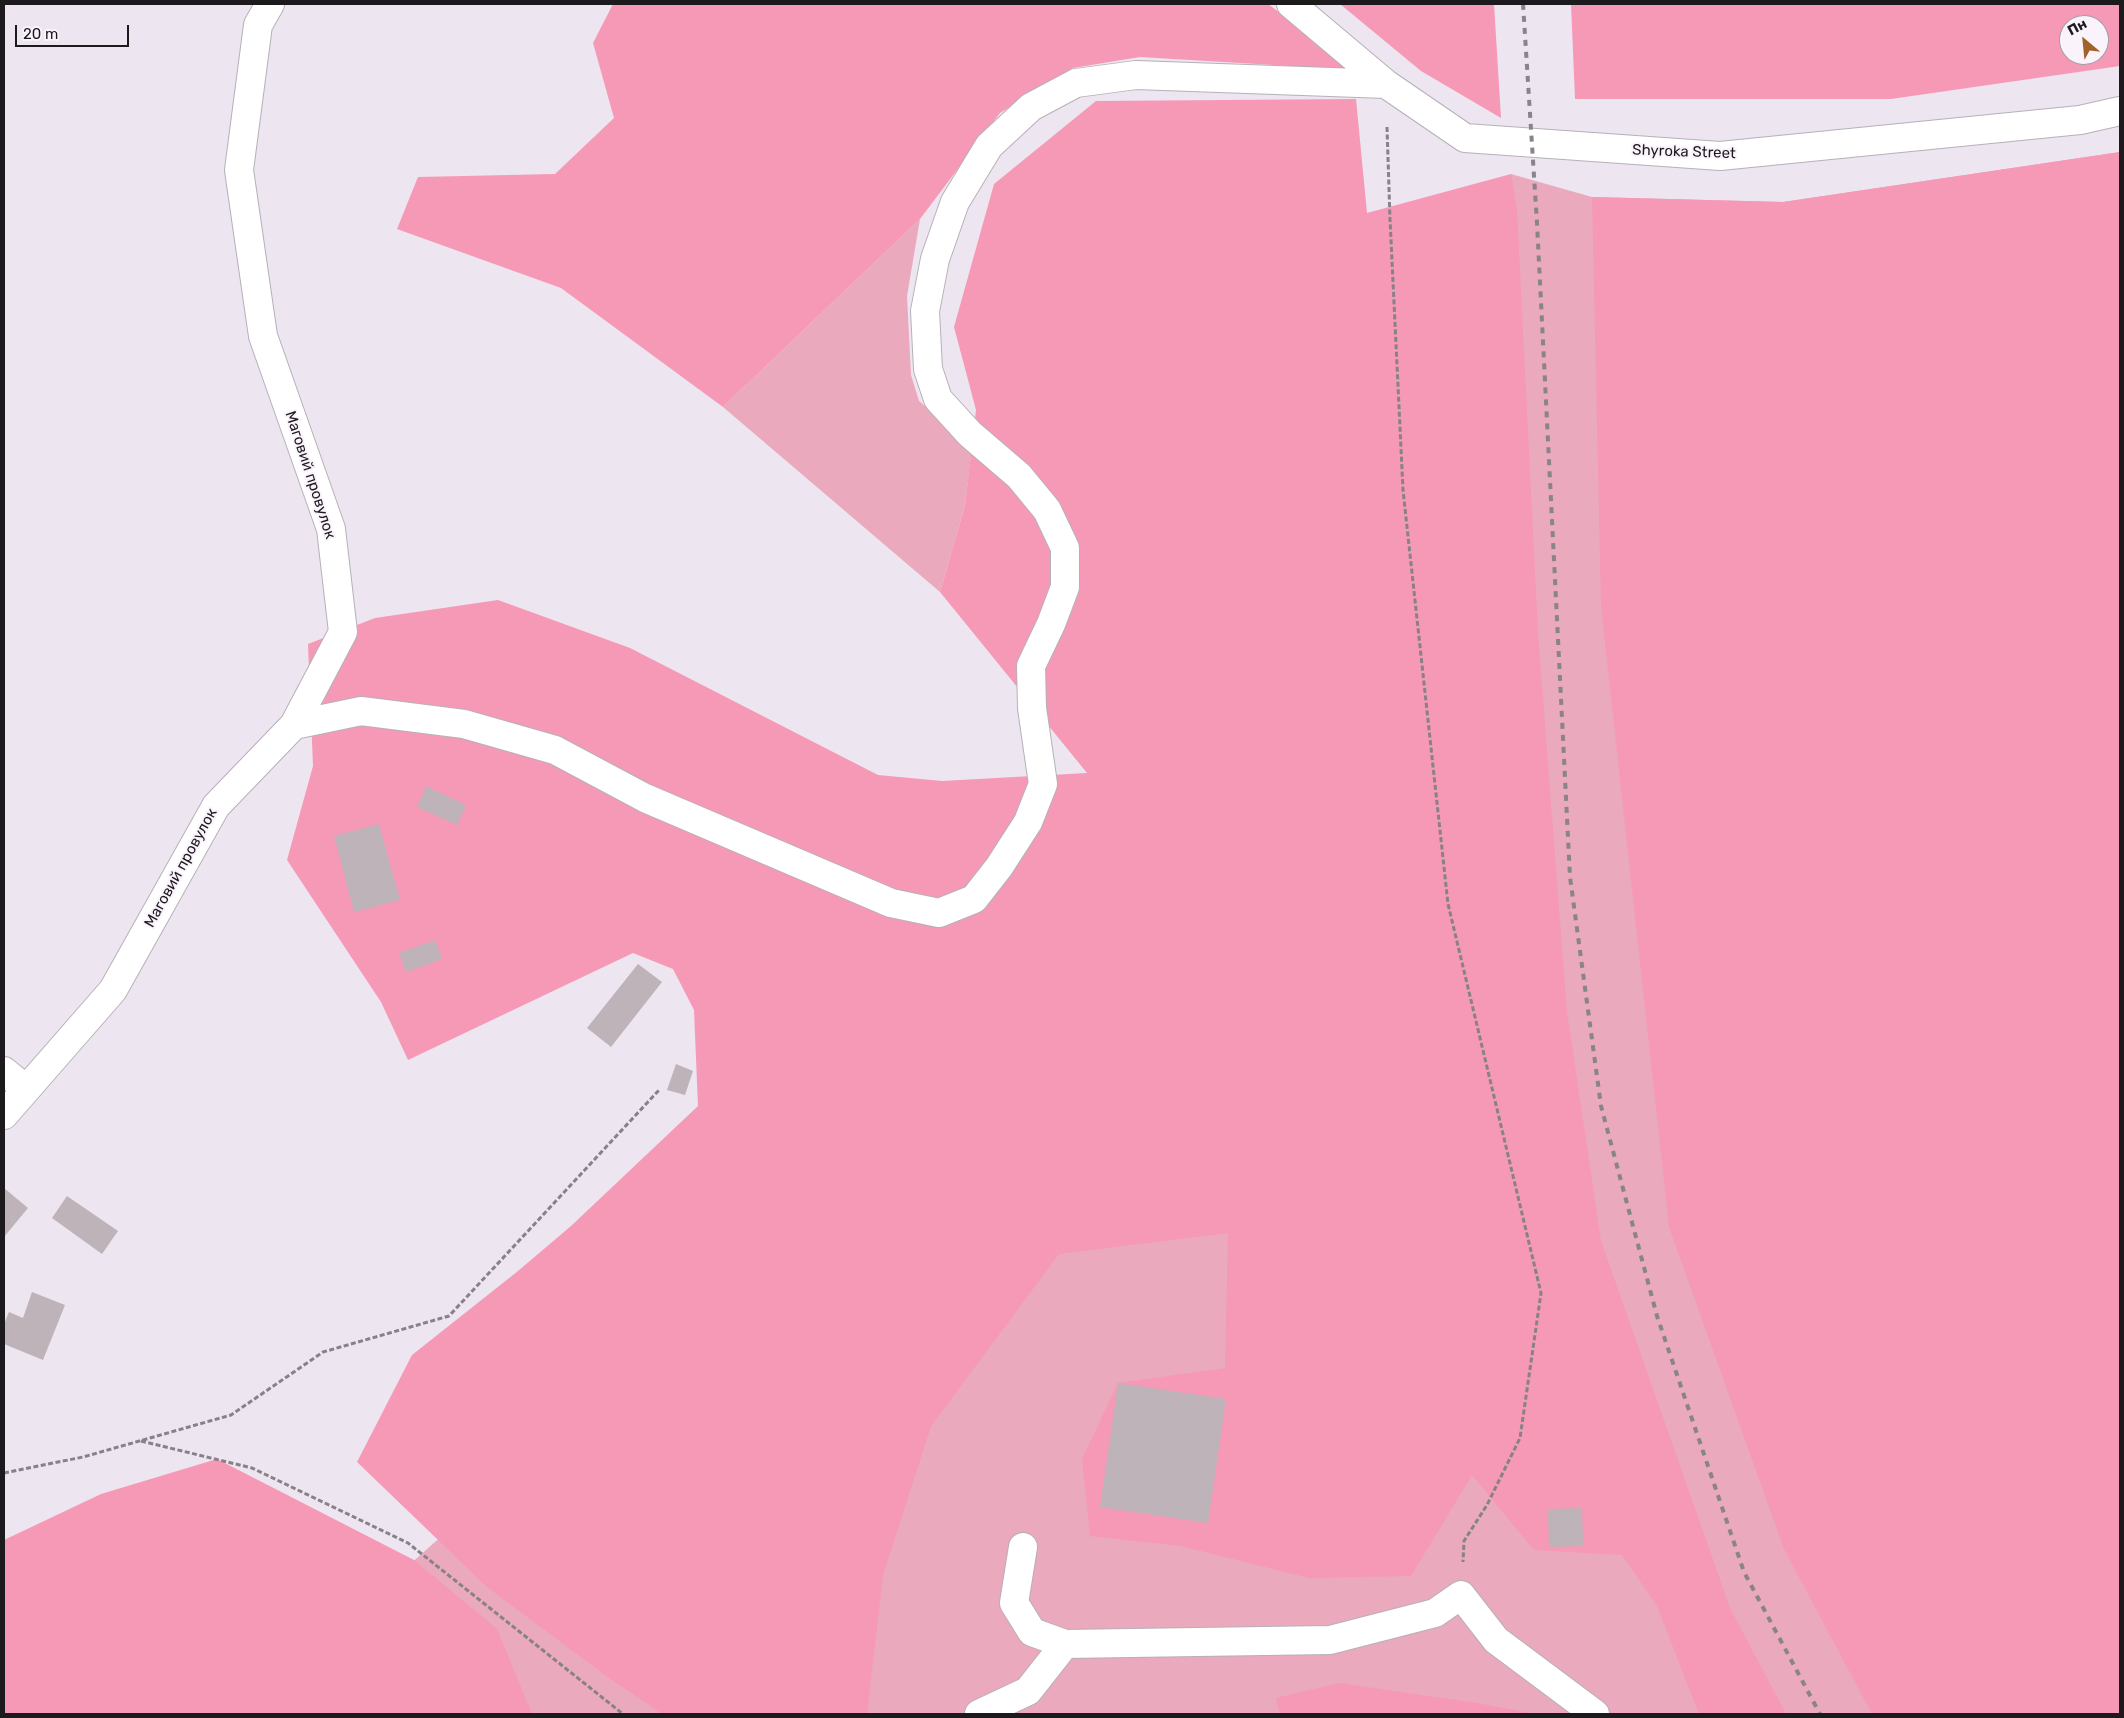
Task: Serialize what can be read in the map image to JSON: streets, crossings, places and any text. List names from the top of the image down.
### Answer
{
  "streets": {
    "street": ["Shyroka Street", "Маговий провулок"]
  },
  "scale_bar": "20 m",
  "north": "top left"
}
